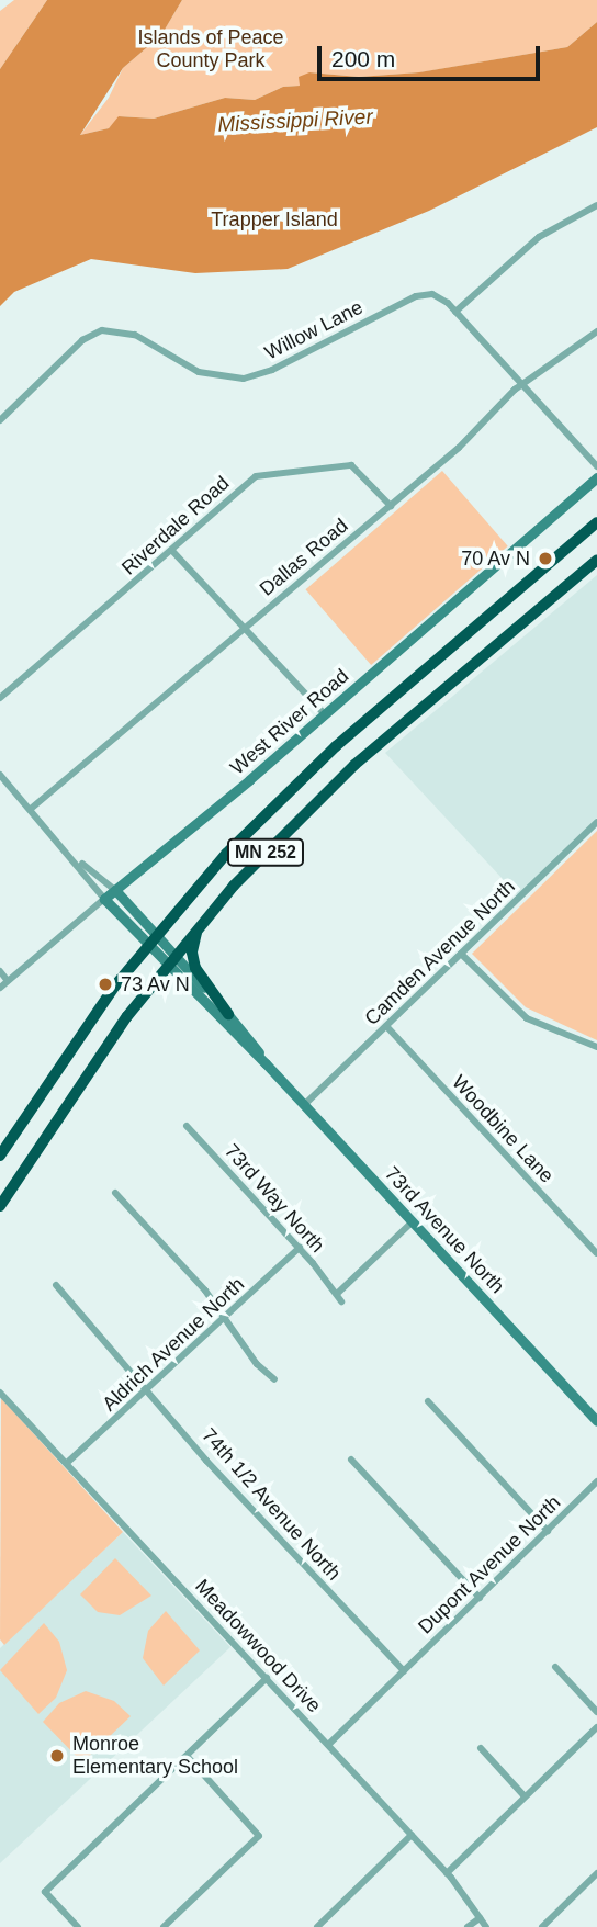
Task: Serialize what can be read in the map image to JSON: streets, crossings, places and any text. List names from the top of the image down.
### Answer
{
  "streets": {
    "highway": ["MN 252"],
    "street": [
      "Willow Lane",
      "Riverdale Road",
      "Dallas Road",
      "West River Road",
      "Camden Avenue North",
      "Woodbine Lane",
      "73rd Way North",
      "73rd Avenue North",
      "Aldrich Avenue North",
      "74th 1/2 Avenue North",
      "Dupont Avenue North",
      "Meadowwood Drive"
    ]
  },
  "crossings": [
    ["Riverdale Road", "Dallas Road"],
    ["Dallas Road", "73rd Avenue North"],
    ["West River Road", "73rd Avenue North"],
    ["MN 252", "73rd Avenue North"],
    ["Camden Avenue North", "Woodbine Lane"],
    ["Camden Avenue North", "73rd Avenue North"],
    ["73rd Way North", "73rd Avenue North"],
    ["73rd Way North", "Aldrich Avenue North"],
    ["Aldrich Avenue North", "74th 1/2 Avenue North"],
    ["Aldrich Avenue North", "Meadowwood Drive"],
    ["74th 1/2 Avenue North", "Dupont Avenue North"],
    ["Dupont Avenue North", "Meadowwood Drive"]
  ],
  "water": ["Mississippi River"],
  "parks": ["Islands of Peace County Park", "Trapper Island"],
  "places": ["70 Av N", "73 Av N", "Monroe Elementary School"],
  "scale_bar": "200 m"
}
